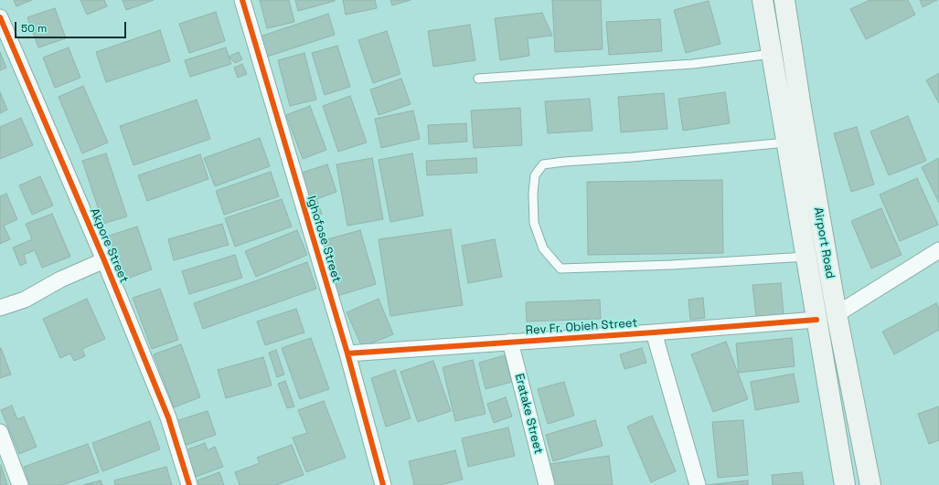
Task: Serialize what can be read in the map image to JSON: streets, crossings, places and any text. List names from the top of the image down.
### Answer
{
  "streets": {
    "main road": ["Airport Road"],
    "street": [
      "Ighofose Street",
      "Akpore Street",
      "Rev Fr. Obieh Street",
      "Eratake Street"
    ]
  },
  "crossings": [
    ["Ighofose Street", "Rev Fr. Obieh Street"],
    ["Airport Road", "Rev Fr. Obieh Street"],
    ["Rev Fr. Obieh Street", "Eratake Street"]
  ],
  "scale_bar": "50 m"
}
